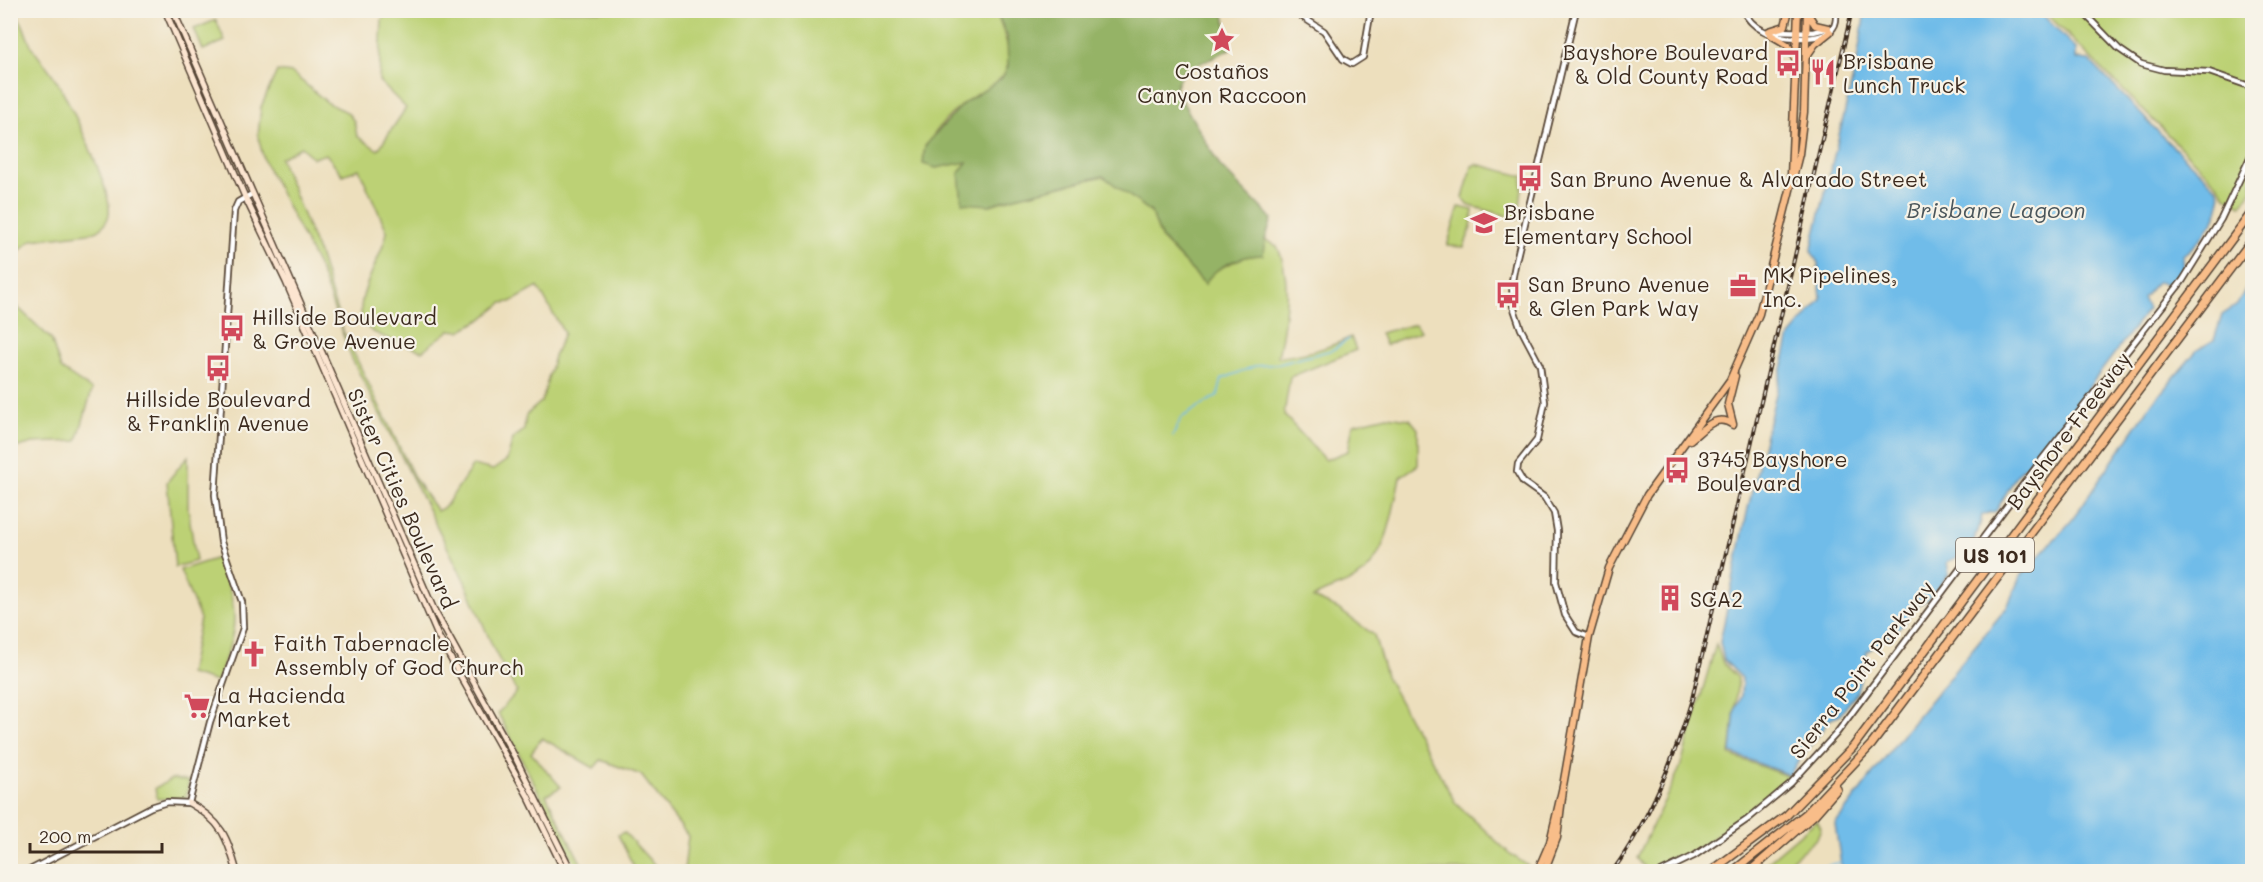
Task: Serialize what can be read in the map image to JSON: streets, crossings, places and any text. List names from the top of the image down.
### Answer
{
  "streets": {
    "highway": ["Bayshore Freeway", "US 101"],
    "main road": ["Sister Cities Boulevard"],
    "street": ["Sierra Point Parkway"]
  },
  "water": ["Brisbane Lagoon"],
  "places": {
    "place": ["Costaños Canyon Raccoon"],
    "bus stop": [
      "Bayshore Boulevard & Old County Road",
      "San Bruno Avenue & Alvarado Street",
      "San Bruno Avenue & Glen Park Way",
      "Hillside Boulevard & Grove Avenue",
      "Hillside Boulevard & Franklin Avenue",
      "3745 Bayshore Boulevard"
    ],
    "restaurant": ["Brisbane Lunch Truck"],
    "school or university": ["Brisbane Elementary School"],
    "office": ["MK Pipelines, Inc."],
    "building": ["SCA2"],
    "church": ["Faith Tabernacle Assembly of God Church"],
    "supermarket": ["La Hacienda Market"]
  },
  "scale_bar": "200 m"
}
